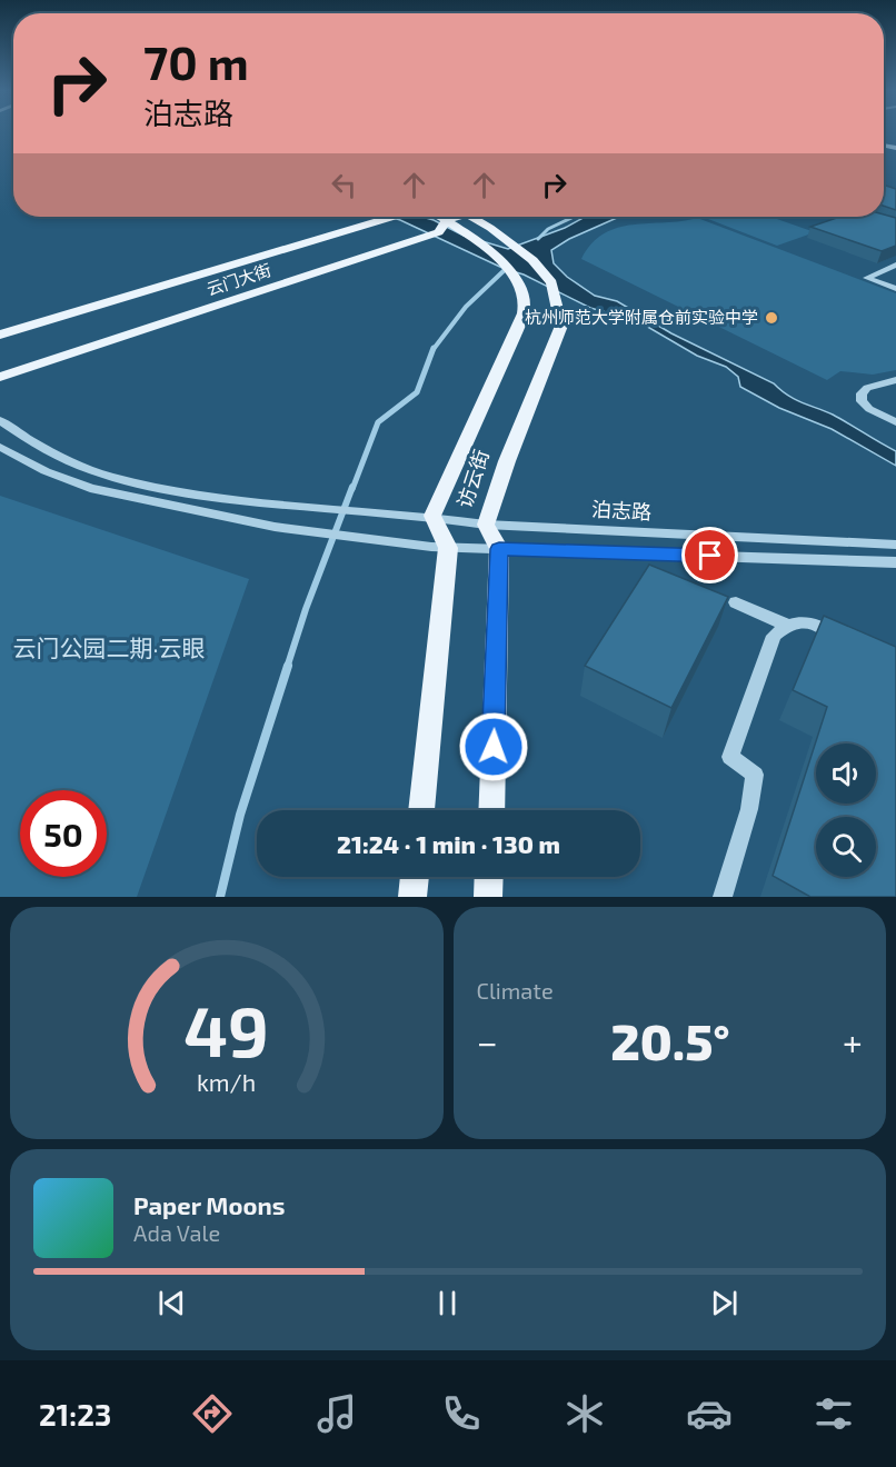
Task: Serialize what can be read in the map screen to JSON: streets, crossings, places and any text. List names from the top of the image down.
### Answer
{
  "streets": {
    "main road": ["云门大街", "访云街"],
    "street": ["泊志路"]
  },
  "crossings": [
    ["云门大街", "访云街"],
    ["访云街", "泊志路"]
  ],
  "parks": ["云门公园二期·云眼"],
  "places": ["杭州师范大学附属仓前实验中学"],
  "page": {
    "turn": ["70 m", "泊志路"],
    "limit": "50",
    "trip": "21:24 · 1 min · 130 m",
    "tile": "Climate",
    "heat": ["−", "20.5°", "+"],
    "song": ["Paper Moons", "Ada Vale"],
    "tabs": "21:23",
    "gauge": ["49", "km/h"]
  }
}
